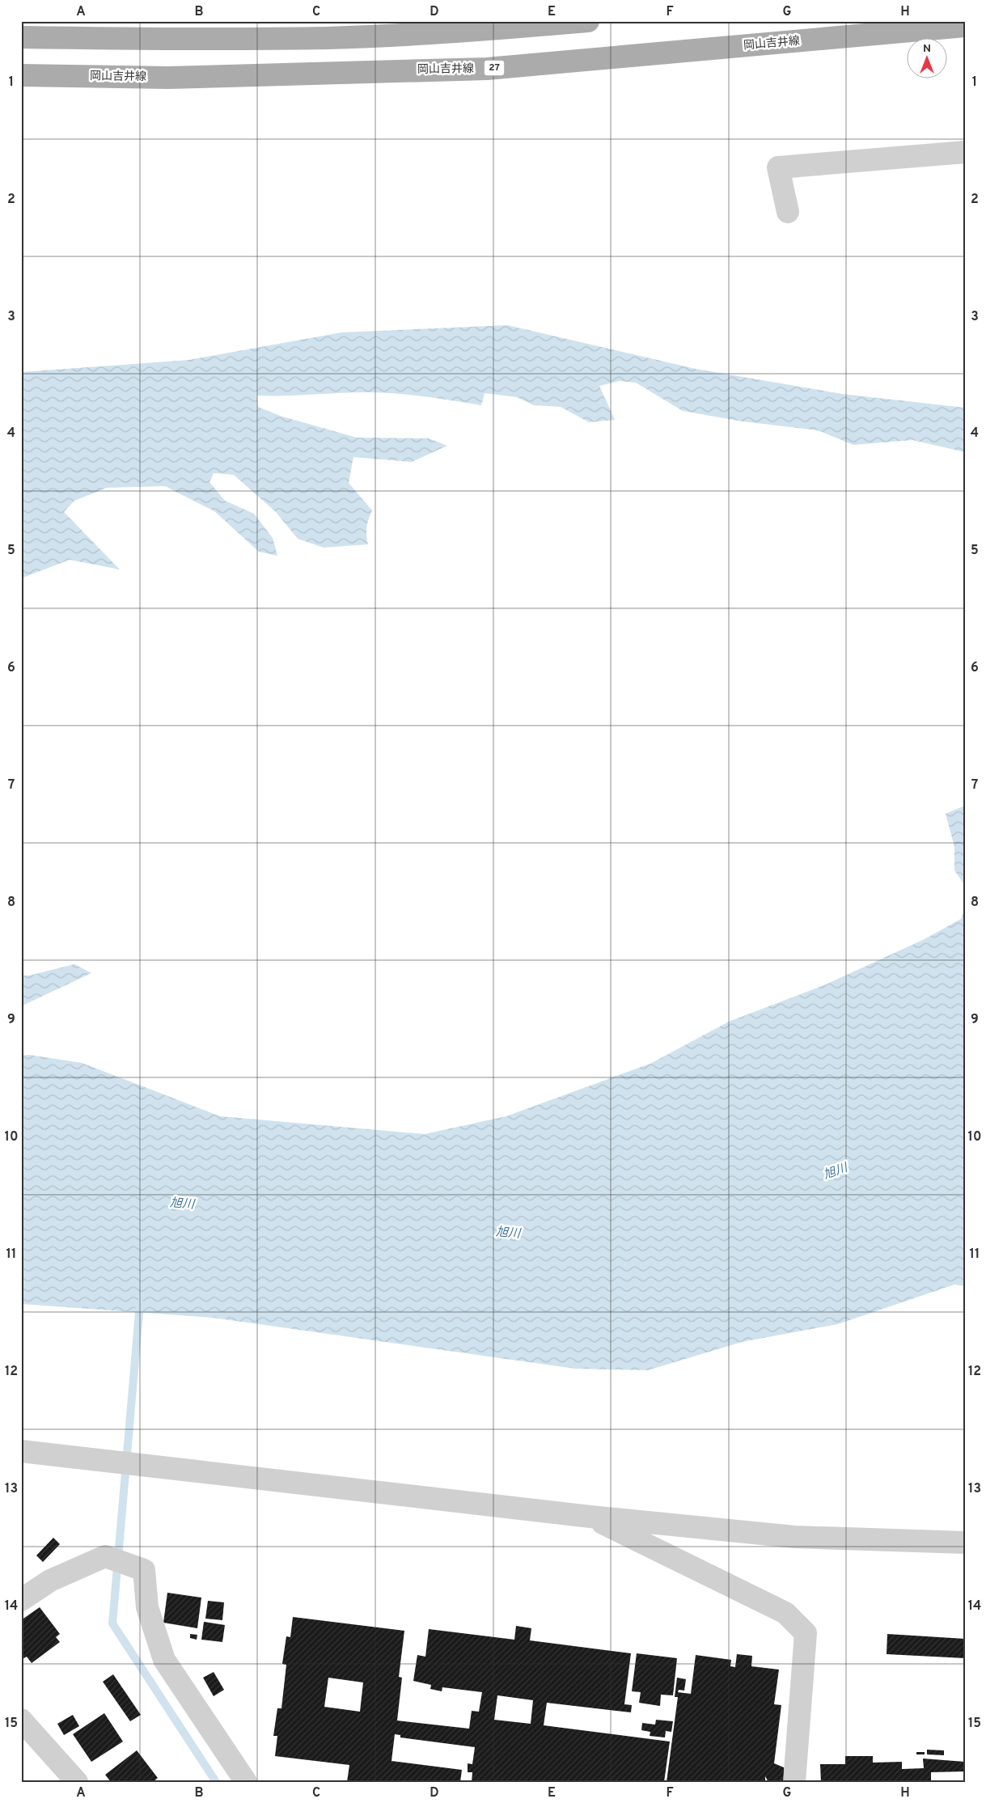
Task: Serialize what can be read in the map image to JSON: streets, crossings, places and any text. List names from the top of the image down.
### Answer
{
  "streets": {
    "main road": ["岡山吉井線", "27"]
  },
  "water": ["旭川"],
  "north": "top",
  "grid": {
    "columns": [
      "A",
      "B",
      "C",
      "D",
      "E",
      "F",
      "G",
      "H"
    ],
    "rows": [
      "1",
      "2",
      "3",
      "4",
      "5",
      "6",
      "7",
      "8",
      "9",
      "10",
      "11",
      "12",
      "13",
      "14",
      "15"
    ]
  }
}
